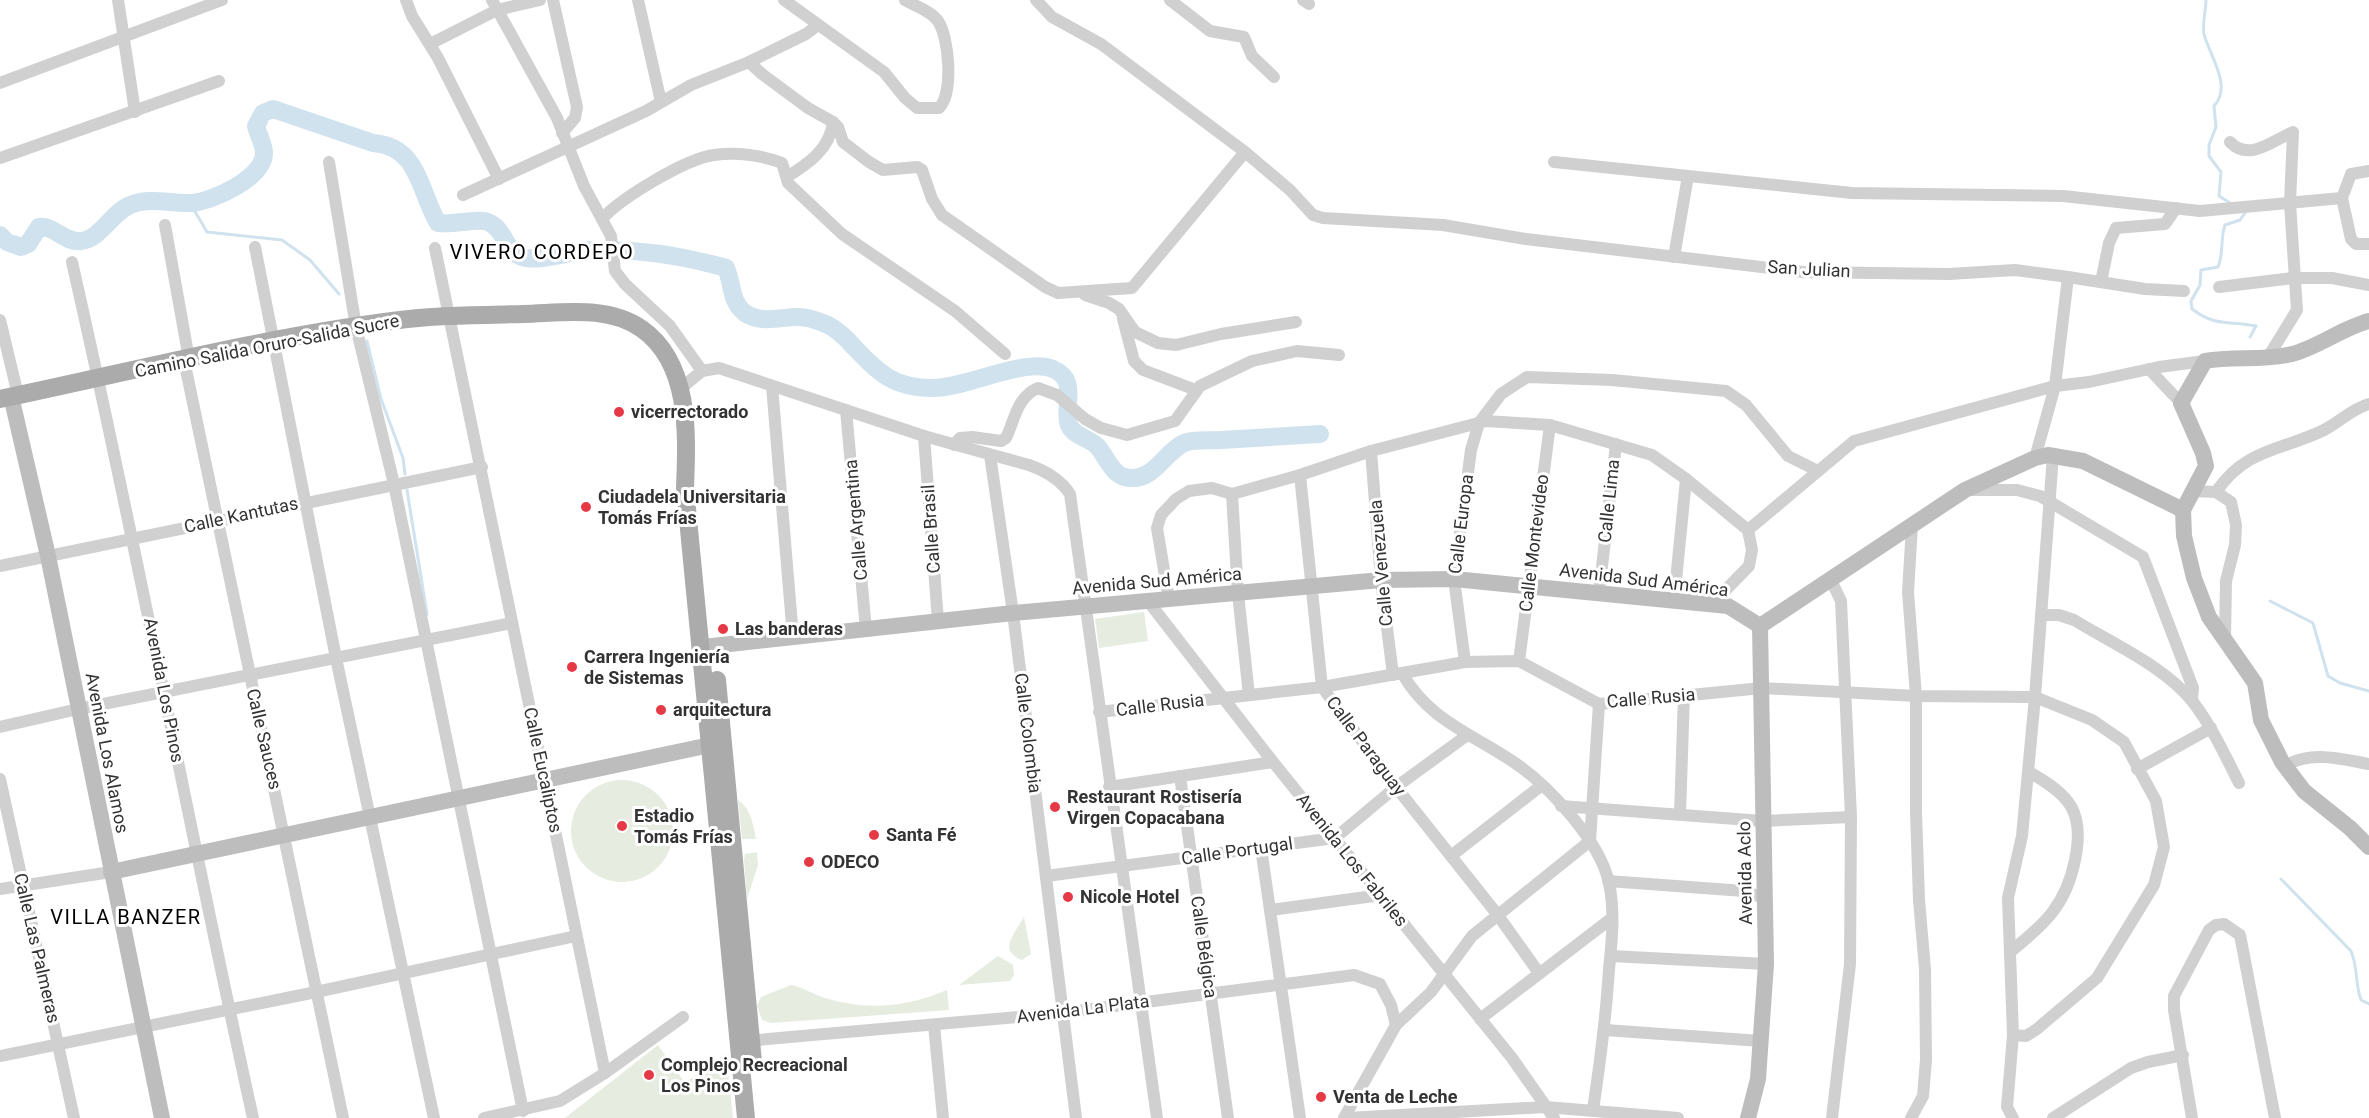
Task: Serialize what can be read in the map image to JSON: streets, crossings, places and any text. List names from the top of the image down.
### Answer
{
  "streets": {
    "main road": ["Camino Salida Oruro-Salida Sucre"],
    "street": [
      "San Julian",
      "Calle Lima",
      "Calle Kantutas",
      "Calle Argentina",
      "Calle Europa",
      "Calle Brasil",
      "Calle Montevideo",
      "Calle Venezuela",
      "Avenida Sud América",
      "Avenida Los Pinos",
      "Calle Rusia",
      "Calle Colombia",
      "Calle Sauces",
      "Calle Paraguay",
      "Avenida Los Alamos",
      "Calle Eucaliptos",
      "Calle Portugal",
      "Avenida Los Fabriles",
      "Avenida Aclo",
      "Calle Bélgica",
      "Calle Las Palmeras",
      "Avenida La Plata"
    ]
  },
  "crossings": [
    ["Camino Salida Oruro-Salida Sucre", "Avenida Sud América"],
    ["Camino Salida Oruro-Salida Sucre", "Avenida Los Pinos"],
    ["Camino Salida Oruro-Salida Sucre", "Calle Sauces"],
    ["Camino Salida Oruro-Salida Sucre", "Avenida Los Alamos"],
    ["Camino Salida Oruro-Salida Sucre", "Calle Eucaliptos"],
    ["Calle Lima", "Avenida Sud América"],
    ["Calle Kantutas", "Avenida Los Pinos"],
    ["Calle Kantutas", "Calle Sauces"],
    ["Calle Kantutas", "Avenida Los Alamos"],
    ["Calle Kantutas", "Calle Eucaliptos"],
    ["Calle Argentina", "Avenida Sud América"],
    ["Calle Europa", "Avenida Sud América"],
    ["Calle Europa", "Calle Rusia"],
    ["Calle Brasil", "Avenida Sud América"],
    ["Calle Montevideo", "Avenida Sud América"],
    ["Calle Montevideo", "Calle Rusia"],
    ["Calle Venezuela", "Avenida Sud América"],
    ["Calle Venezuela", "Calle Rusia"],
    ["Avenida Sud América", "Calle Colombia"],
    ["Avenida Sud América", "Calle Paraguay"],
    ["Avenida Sud América", "Avenida Los Fabriles"],
    ["Avenida Sud América", "Avenida Aclo"],
    ["Calle Rusia", "Calle Paraguay"],
    ["Calle Rusia", "Avenida Los Fabriles"],
    ["Calle Rusia", "Avenida Aclo"],
    ["Calle Colombia", "Calle Portugal"],
    ["Calle Colombia", "Avenida La Plata"],
    ["Calle Portugal", "Avenida Los Fabriles"],
    ["Calle Portugal", "Calle Bélgica"],
    ["Calle Bélgica", "Avenida La Plata"]
  ],
  "districts": ["VIVERO CORDEPO", "VILLA BANZER"],
  "places": [
    "vicerrectorado",
    "Ciudadela Universitaria Tomás Frías",
    "Las banderas",
    "Carrera Ingeniería de Sistemas",
    "arquitectura",
    "Restaurant Rostisería Virgen Copacabana",
    "Estadio Tomás Frías",
    "Santa Fé",
    "ODECO",
    "Nicole Hotel",
    "Complejo Recreacional Los Pinos",
    "Venta de Leche"
  ]
}
